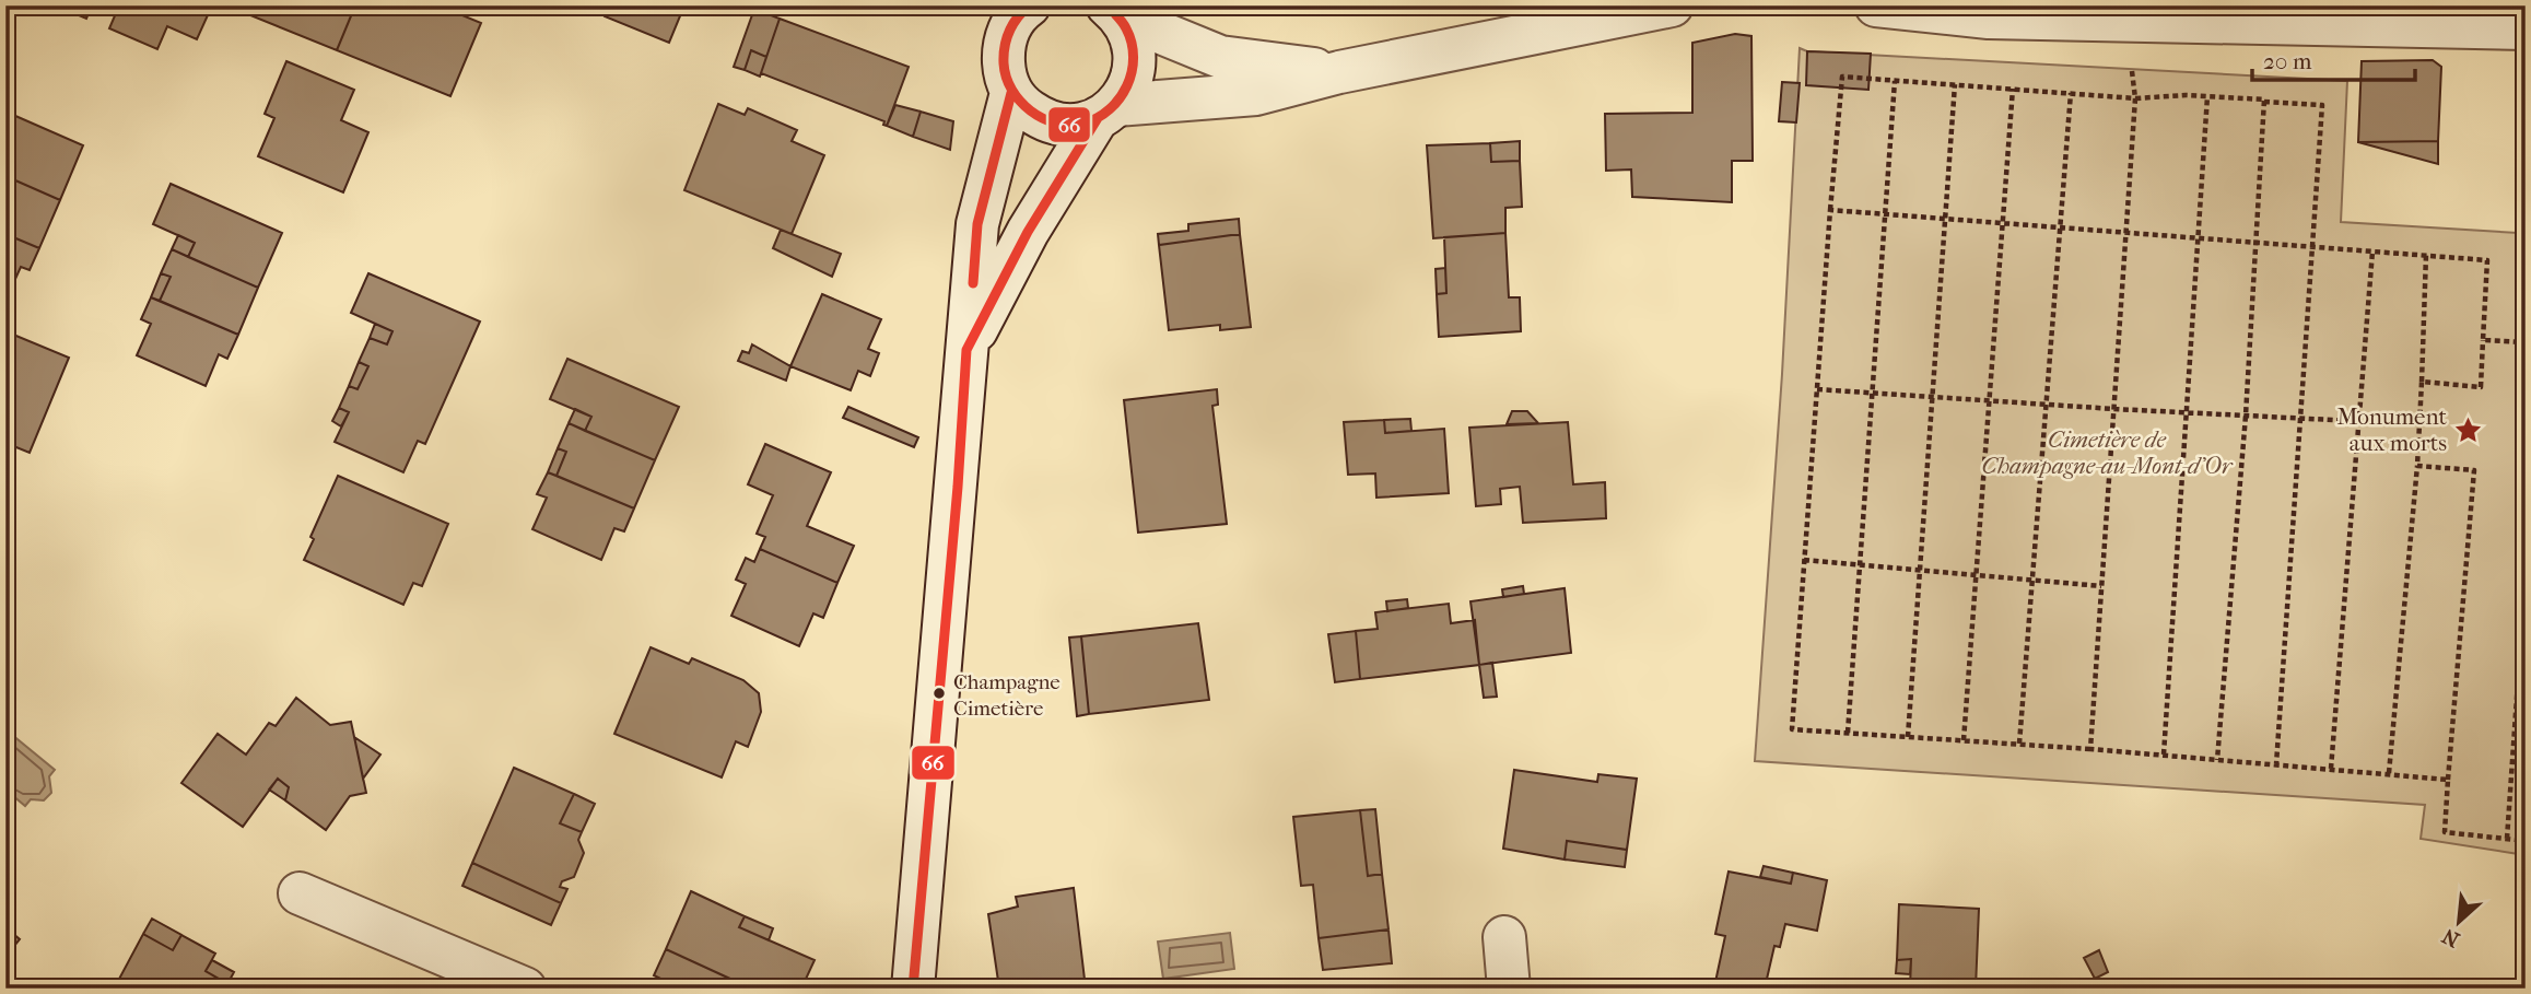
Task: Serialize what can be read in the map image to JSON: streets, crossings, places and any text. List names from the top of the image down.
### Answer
{
  "parks": ["Cimetière de Champagne-au-Mont-d'Or"],
  "places": {
    "place": ["Monument aux morts"],
    "other": ["Champagne Cimetière"]
  },
  "lines": ["transit line 66"],
  "scale_bar": "20 m",
  "north": "bottom left"
}
